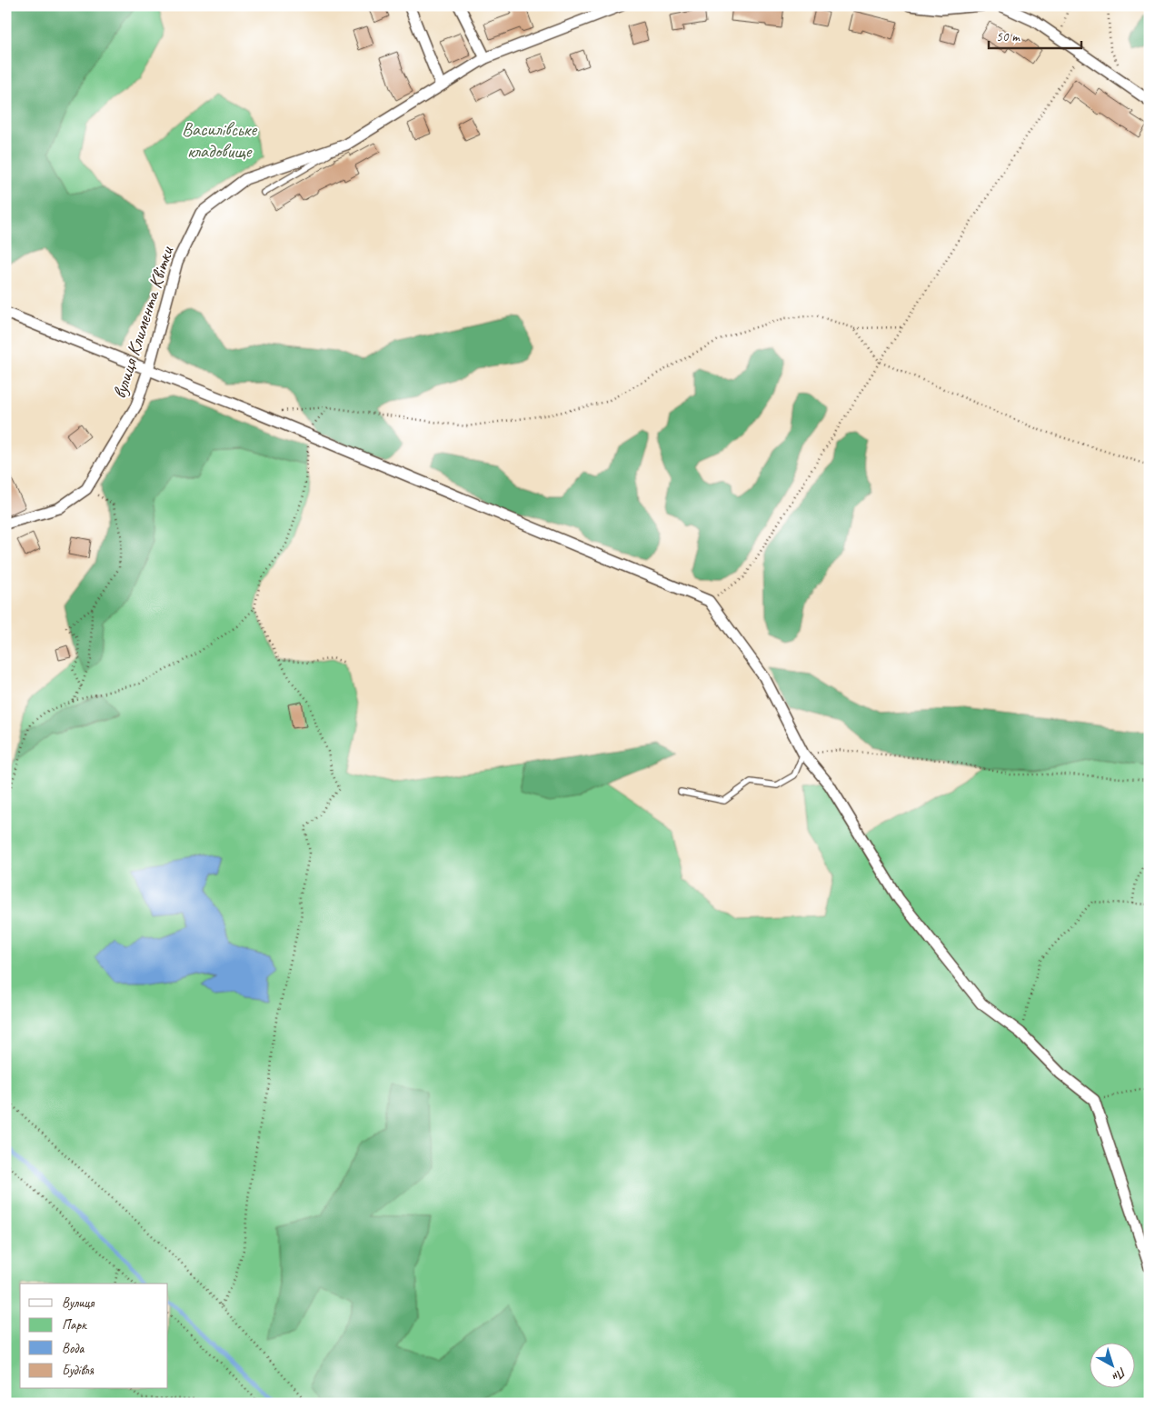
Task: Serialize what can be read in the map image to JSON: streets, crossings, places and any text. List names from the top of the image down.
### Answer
{
  "streets": {
    "street": ["вулиця Климента Квітки"]
  },
  "parks": ["Василівське кладовище"],
  "legend": [
    "Вулиця",
    "Парк",
    "Вода",
    "Будівля"
  ],
  "scale_bar": "50 m",
  "north": "bottom right"
}
